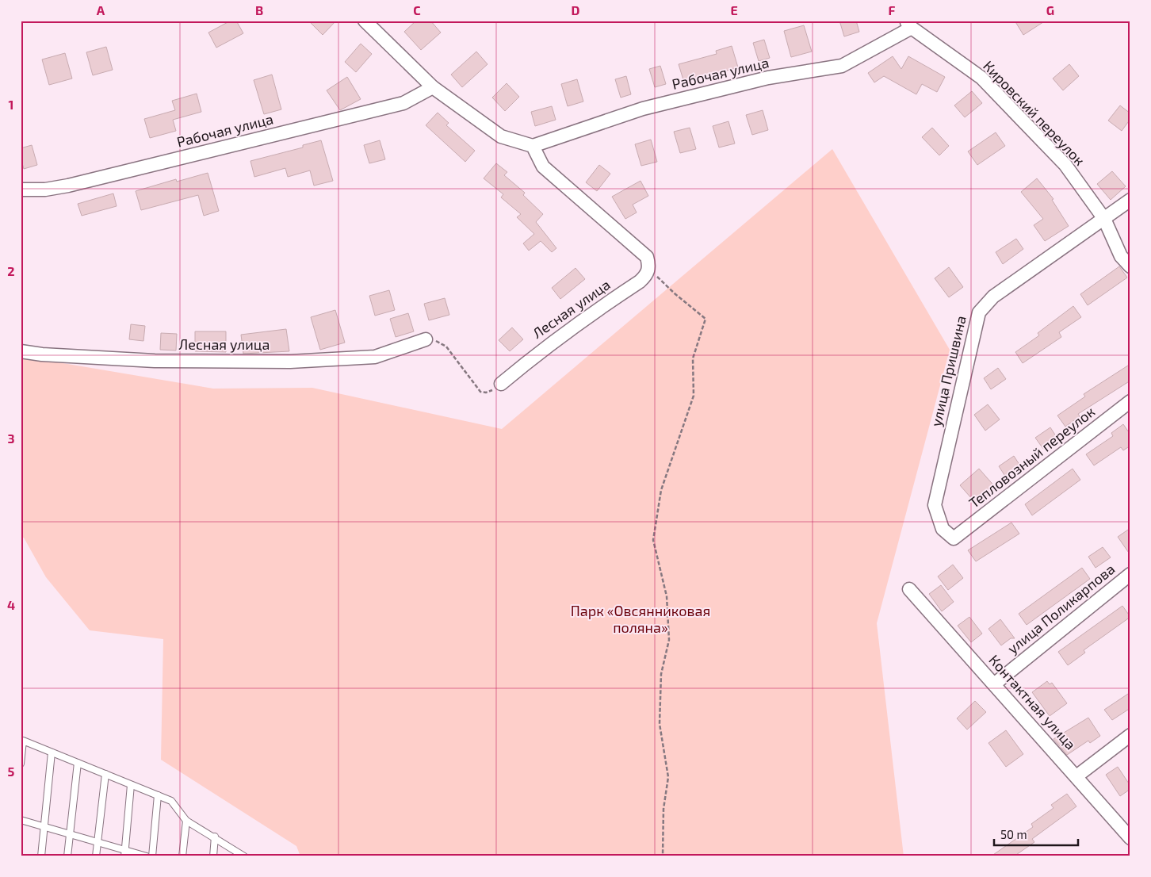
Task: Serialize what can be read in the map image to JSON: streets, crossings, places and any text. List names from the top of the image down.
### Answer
{
  "streets": {
    "street": [
      "Рабочая улица",
      "Кировский переулок",
      "Лесная улица",
      "улица Пришвина",
      "Тепловозный переулок",
      "улица Поликарпова",
      "Контактная улица"
    ]
  },
  "crossings": [
    ["Рабочая улица", "Кировский переулок"],
    ["Кировский переулок", "улица Пришвина"],
    ["улица Пришвина", "Тепловозный переулок"],
    ["улица Поликарпова", "Контактная улица"]
  ],
  "parks": ["Парк «Овсянниковая поляна»"],
  "scale_bar": "50 m",
  "grid": {
    "columns": [
      "A",
      "B",
      "C",
      "D",
      "E",
      "F",
      "G"
    ],
    "rows": [
      "1",
      "2",
      "3",
      "4",
      "5"
    ]
  }
}
